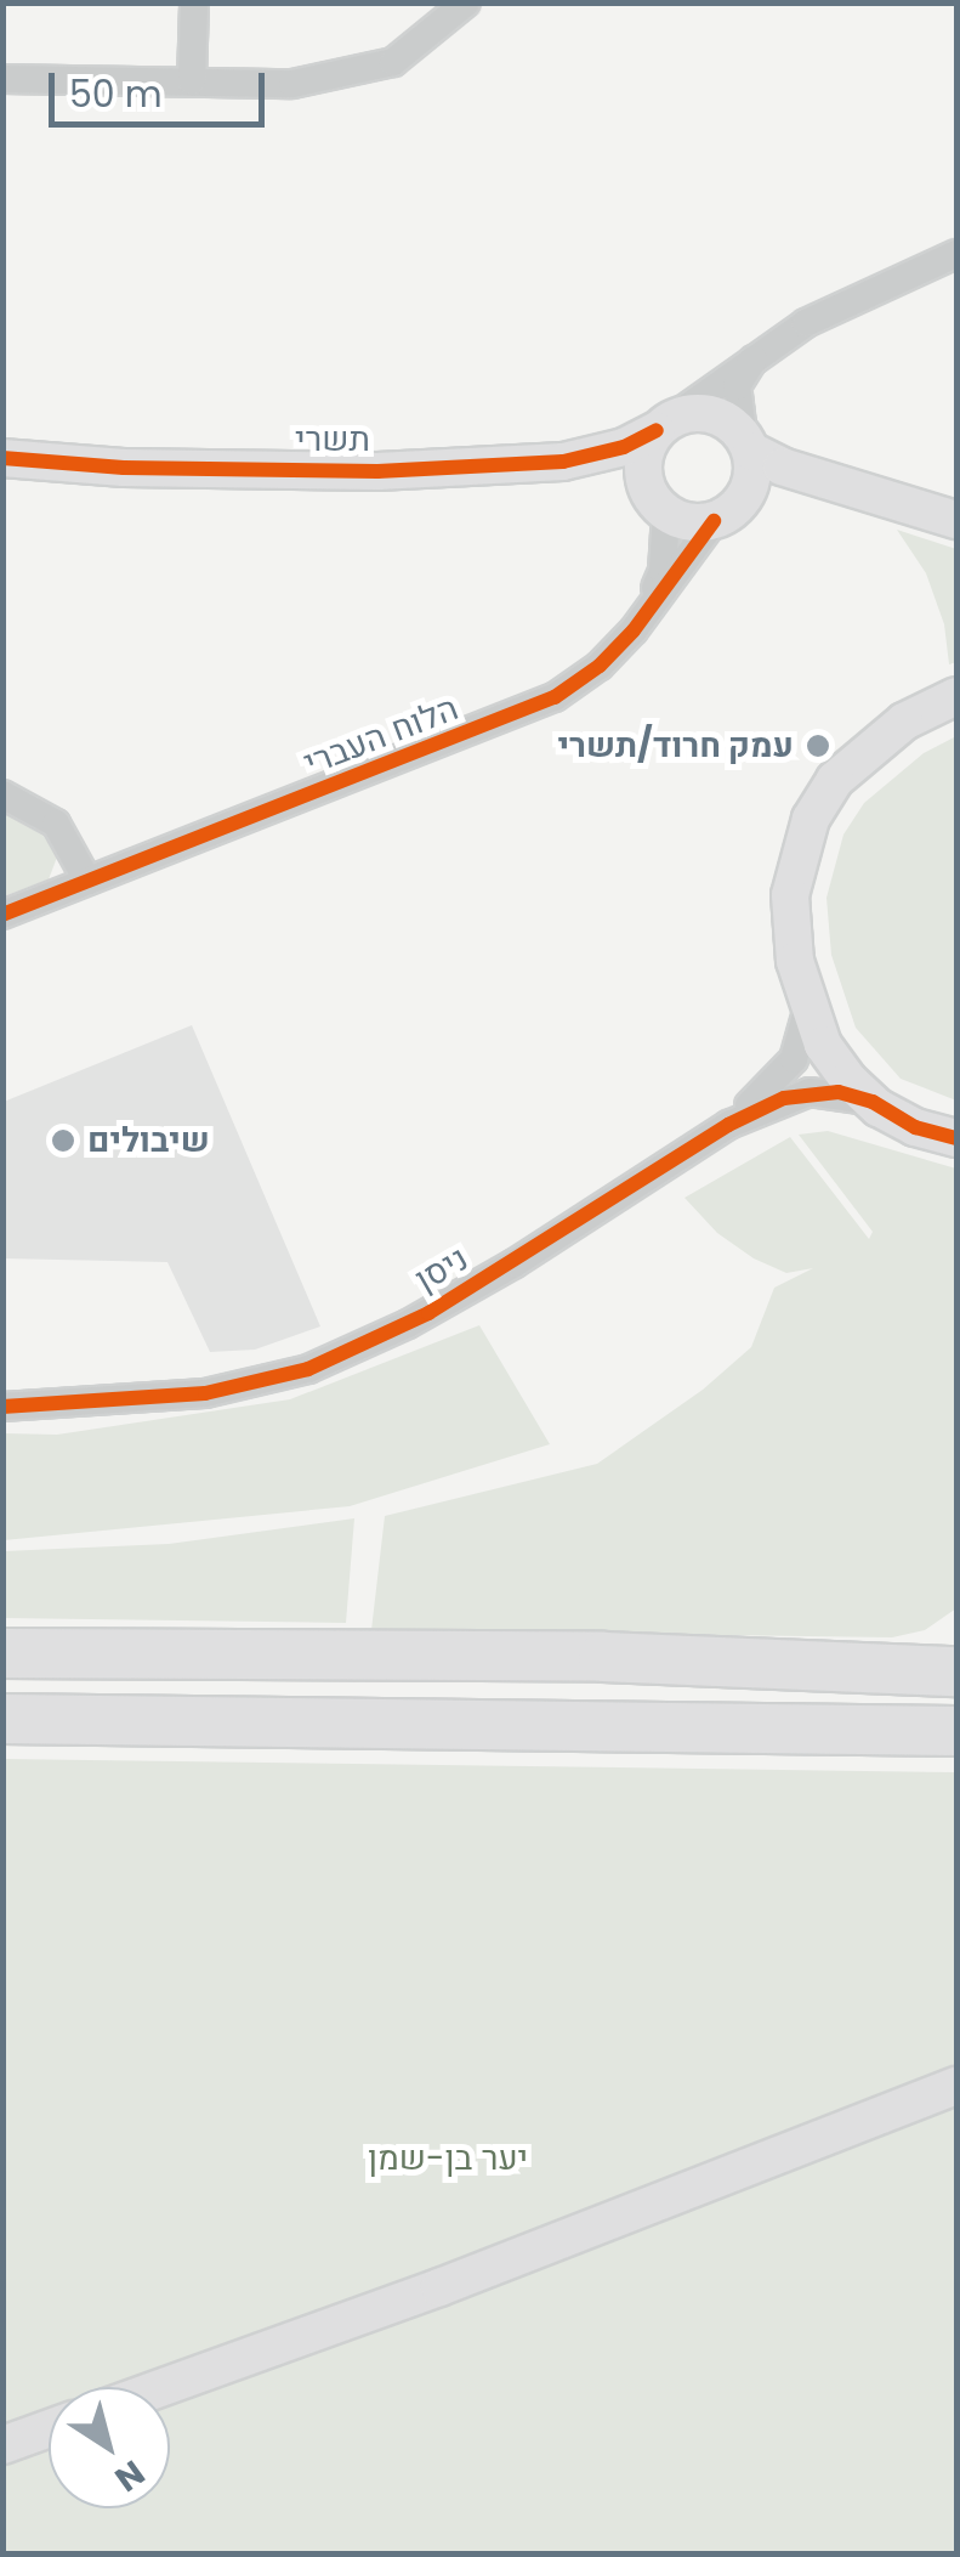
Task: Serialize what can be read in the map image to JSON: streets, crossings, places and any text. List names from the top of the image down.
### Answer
{
  "streets": {
    "street": ["תשרי", "הלוח העברי", "ניסן"]
  },
  "crossings": [
    ["תשרי", "הלוח העברי"]
  ],
  "parks": ["יער בן-שמן"],
  "places": ["עמק חרוד/תשרי", "שיבולים"],
  "scale_bar": "50 m",
  "north": "bottom right"
}
